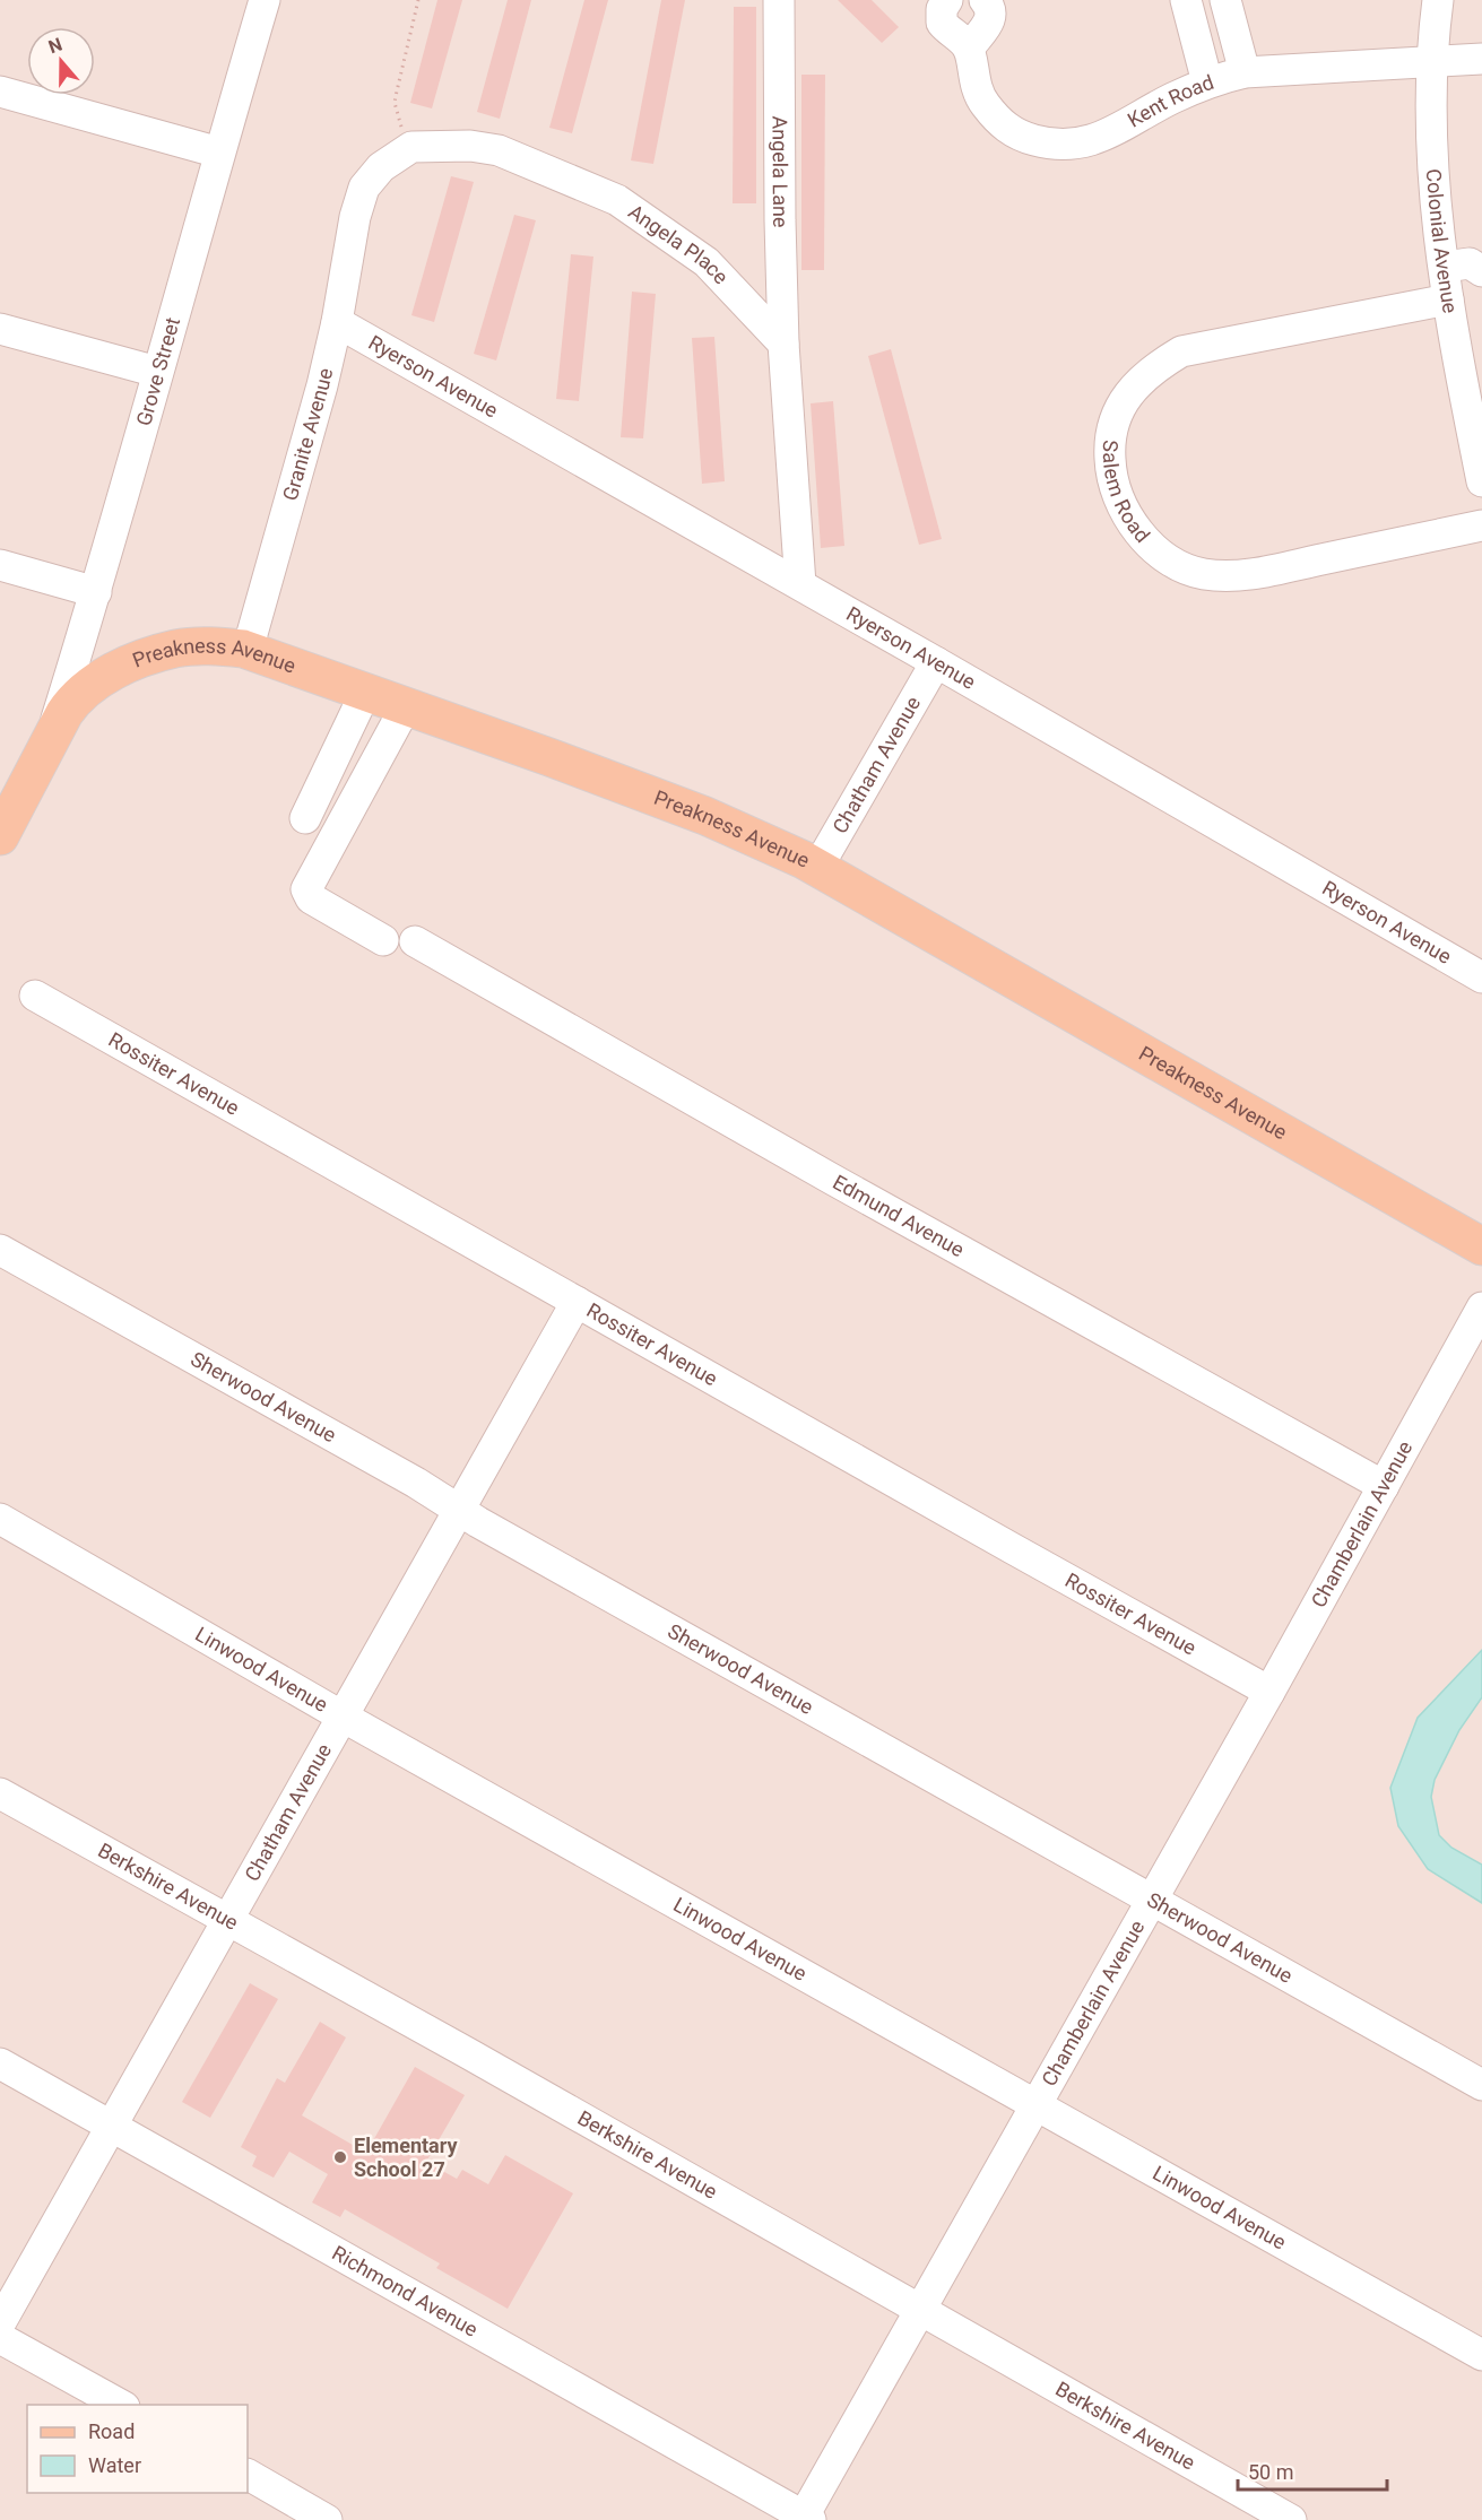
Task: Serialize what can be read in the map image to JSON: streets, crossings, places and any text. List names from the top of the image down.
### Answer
{
  "streets": {
    "main road": ["Preakness Avenue"],
    "street": [
      "Kent Road",
      "Angela Lane",
      "Colonial Avenue",
      "Angela Place",
      "Grove Street",
      "Ryerson Avenue",
      "Granite Avenue",
      "Salem Road",
      "Chatham Avenue",
      "Rossiter Avenue",
      "Edmund Avenue",
      "Sherwood Avenue",
      "Chamberlain Avenue",
      "Linwood Avenue",
      "Berkshire Avenue",
      "Richmond Avenue"
    ]
  },
  "crossings": [
    ["Kent Road", "Colonial Avenue"],
    ["Angela Lane", "Angela Place"],
    ["Colonial Avenue", "Salem Road"],
    ["Angela Place", "Granite Avenue"],
    ["Grove Street", "Preakness Avenue"],
    ["Ryerson Avenue", "Granite Avenue"],
    ["Ryerson Avenue", "Chatham Avenue"],
    ["Granite Avenue", "Preakness Avenue"],
    ["Preakness Avenue", "Chatham Avenue"],
    ["Chatham Avenue", "Rossiter Avenue"],
    ["Chatham Avenue", "Sherwood Avenue"],
    ["Chatham Avenue", "Linwood Avenue"],
    ["Chatham Avenue", "Berkshire Avenue"],
    ["Chatham Avenue", "Richmond Avenue"],
    ["Rossiter Avenue", "Chamberlain Avenue"],
    ["Edmund Avenue", "Chamberlain Avenue"],
    ["Sherwood Avenue", "Chamberlain Avenue"],
    ["Chamberlain Avenue", "Linwood Avenue"],
    ["Chamberlain Avenue", "Berkshire Avenue"],
    ["Chamberlain Avenue", "Richmond Avenue"]
  ],
  "places": ["Elementary School 27"],
  "legend": ["Road", "Water"],
  "scale_bar": "50 m",
  "north": "top"
}
